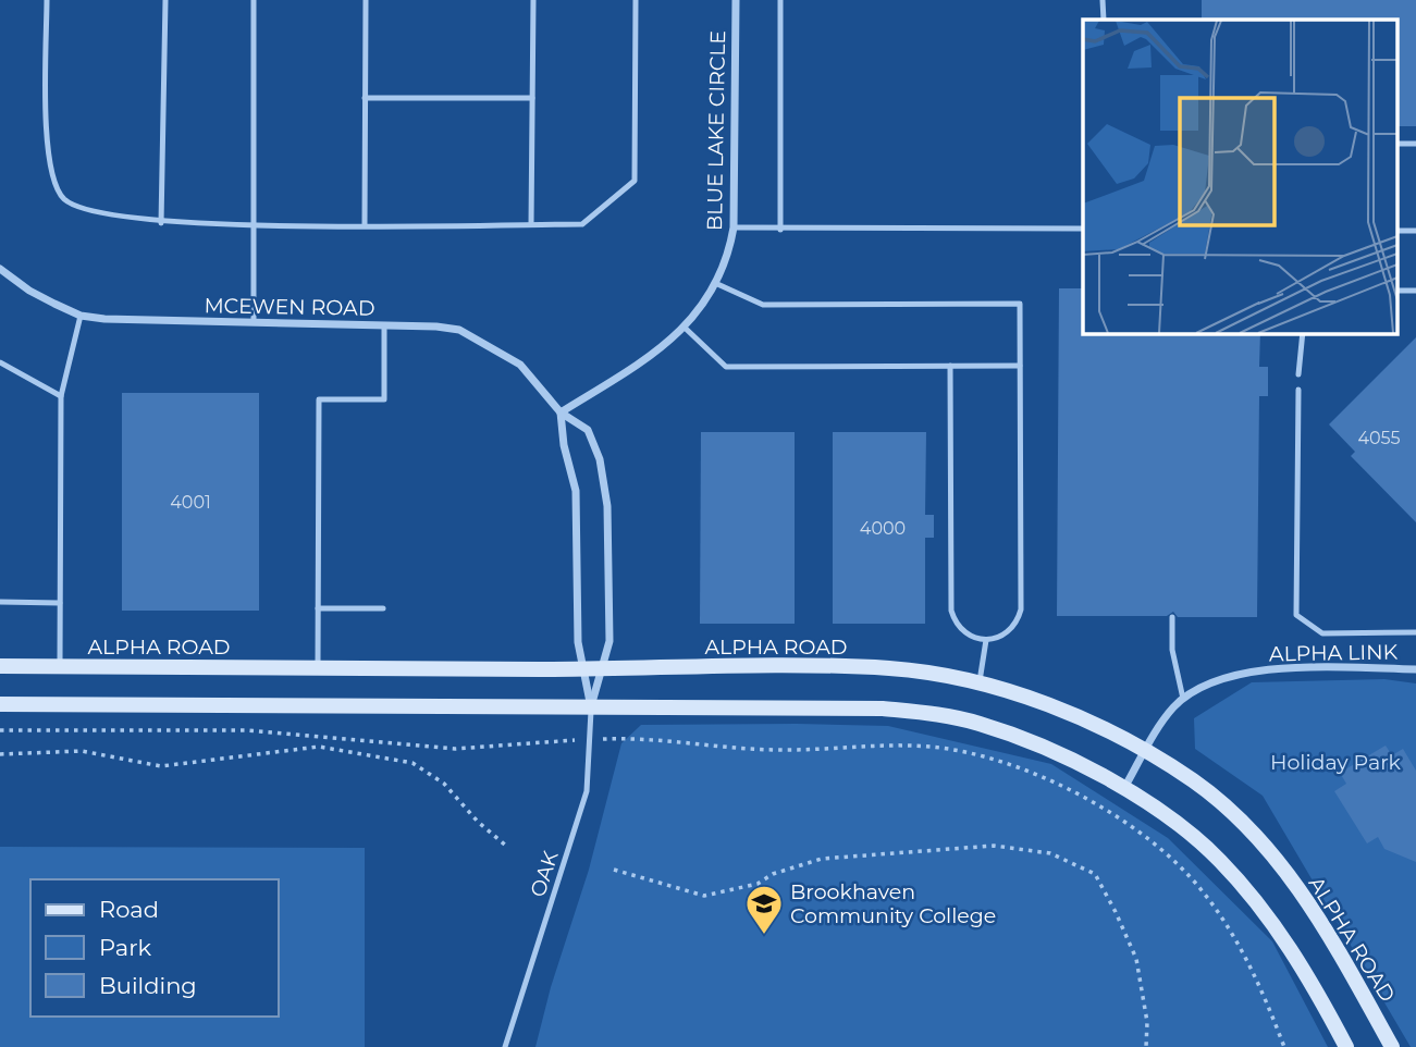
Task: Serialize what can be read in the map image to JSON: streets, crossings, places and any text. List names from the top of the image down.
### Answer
{
  "streets": {
    "street": [
      "BLUE LAKE CIRCLE",
      "MCEWEN ROAD",
      "ALPHA ROAD",
      "ALPHA LINK"
    ],
    "lane": ["OAK"]
  },
  "crossings": [
    ["BLUE LAKE CIRCLE", "MCEWEN ROAD"],
    ["MCEWEN ROAD", "ALPHA ROAD"],
    ["MCEWEN ROAD", "OAK"],
    ["ALPHA ROAD", "ALPHA LINK"]
  ],
  "parks": ["Holiday Park"],
  "places": {
    "school or university": ["Brookhaven Community College"]
  },
  "house_numbers": ["4055", "4001", "4000"],
  "legend": ["Road", "Park", "Building"]
}
